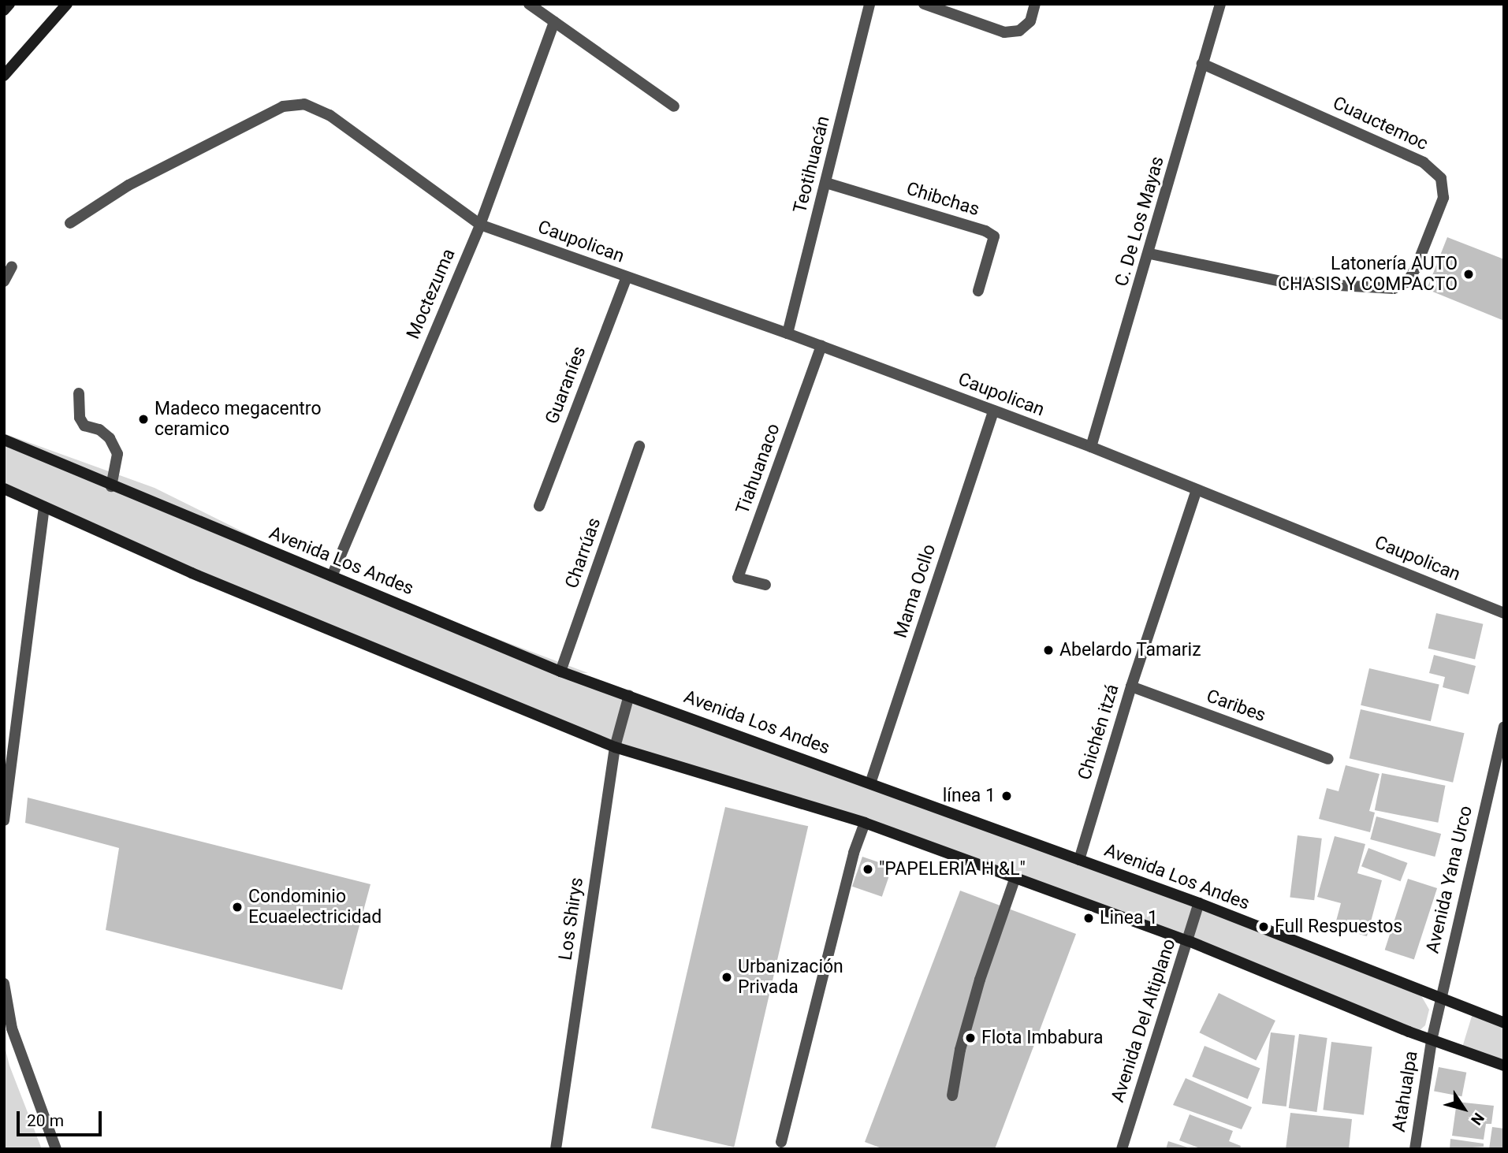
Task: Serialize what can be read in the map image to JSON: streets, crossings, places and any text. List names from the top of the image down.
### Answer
{
  "streets": {
    "main road": ["Avenida Los Andes"],
    "street": [
      "Cuauctemoc",
      "Teotihuacán",
      "Chibchas",
      "C. De Los Mayas",
      "Caupolican",
      "Moctezuma",
      "Guaraníes",
      "Tiahuanaco",
      "Charrúas",
      "Mama Ocllo",
      "Caribes",
      "Chichén itzá",
      "Avenida Yana Urco",
      "Los Shirys",
      "Avenida Del Altiplano",
      "Atahualpa"
    ]
  },
  "crossings": [
    ["Cuauctemoc", "C. De Los Mayas"],
    ["Teotihuacán", "Chibchas"],
    ["Teotihuacán", "Caupolican"],
    ["C. De Los Mayas", "Caupolican"],
    ["Caupolican", "Moctezuma"],
    ["Caupolican", "Guaraníes"],
    ["Caupolican", "Tiahuanaco"],
    ["Caupolican", "Mama Ocllo"],
    ["Caupolican", "Chichén itzá"],
    ["Moctezuma", "Avenida Los Andes"],
    ["Charrúas", "Avenida Los Andes"],
    ["Avenida Los Andes", "Mama Ocllo"],
    ["Avenida Los Andes", "Chichén itzá"],
    ["Avenida Los Andes", "Avenida Yana Urco"],
    ["Avenida Los Andes", "Los Shirys"],
    ["Avenida Los Andes", "Avenida Del Altiplano"],
    ["Caribes", "Chichén itzá"],
    ["Avenida Yana Urco", "Atahualpa"]
  ],
  "places": [
    "Latonería AUTO CHASIS Y COMPACTO",
    "Madeco megacentro ceramico",
    "Abelardo Tamariz",
    "línea 1",
    "\"PAPELERIA H &L\"",
    "Condominio Ecuaelectricidad",
    "Linea 1",
    "Full Respuestos",
    "Urbanización Privada",
    "Flota Imbabura"
  ],
  "scale_bar": "20 m",
  "north": "bottom right"
}
